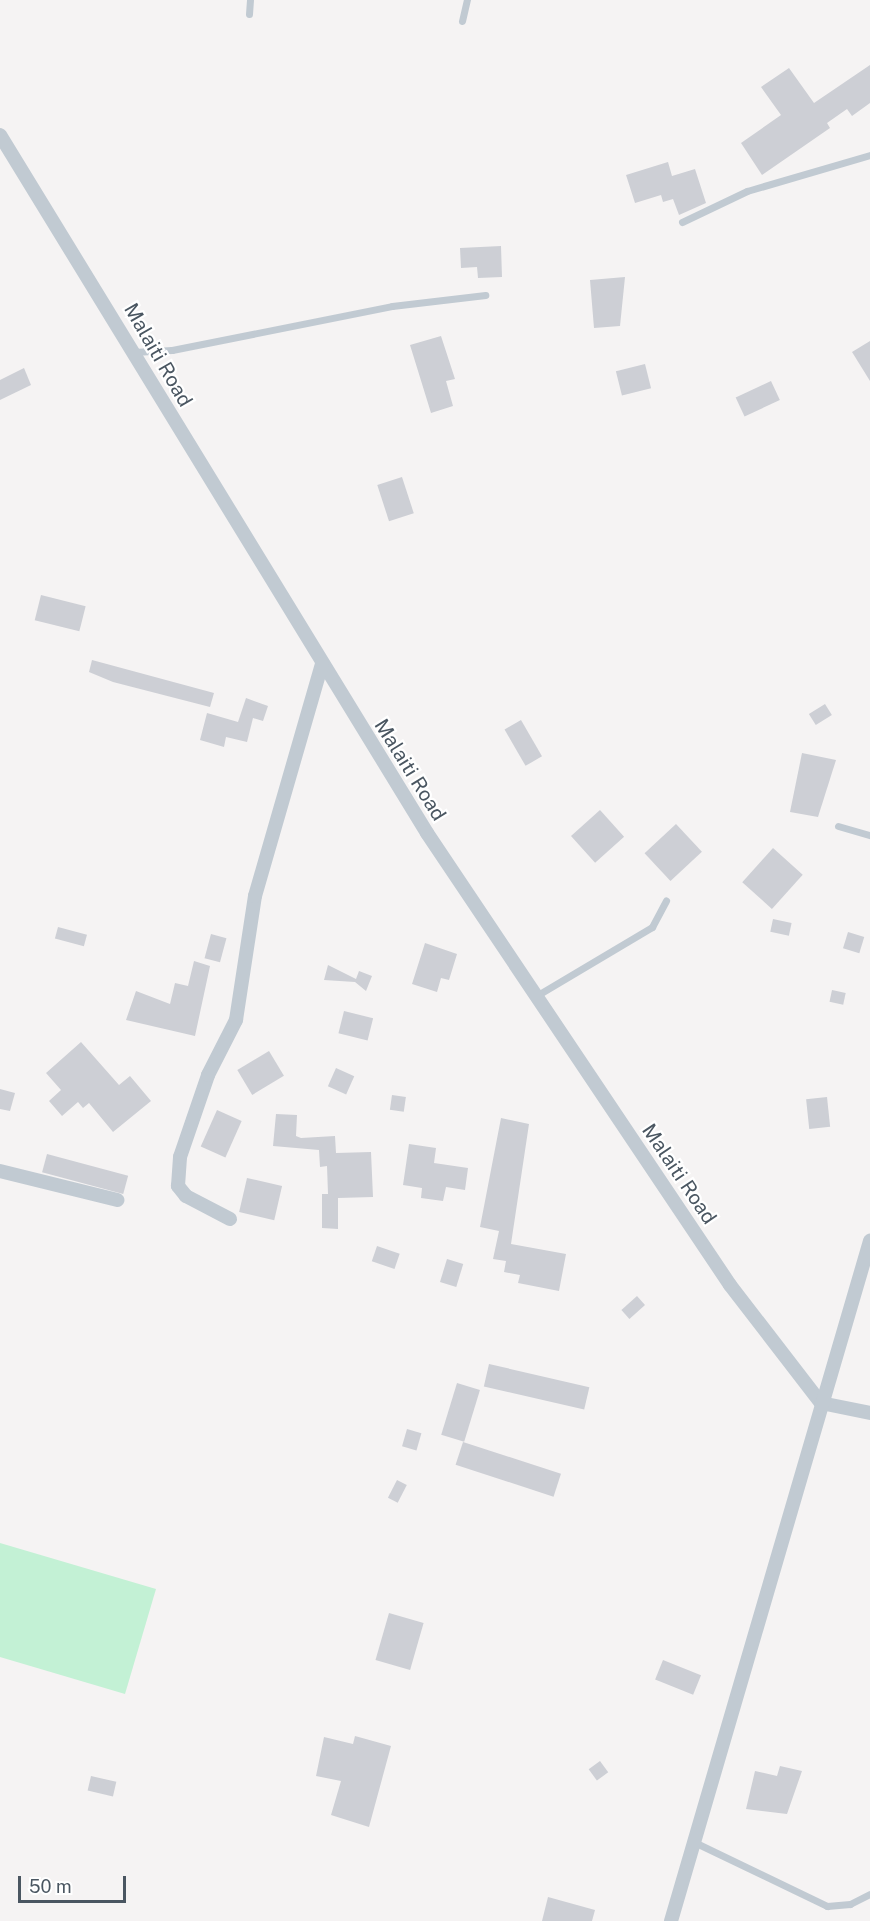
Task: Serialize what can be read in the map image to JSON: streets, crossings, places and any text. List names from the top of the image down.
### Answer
{
  "streets": {
    "street": ["Malaiti Road"]
  },
  "scale_bar": "50 m"
}
